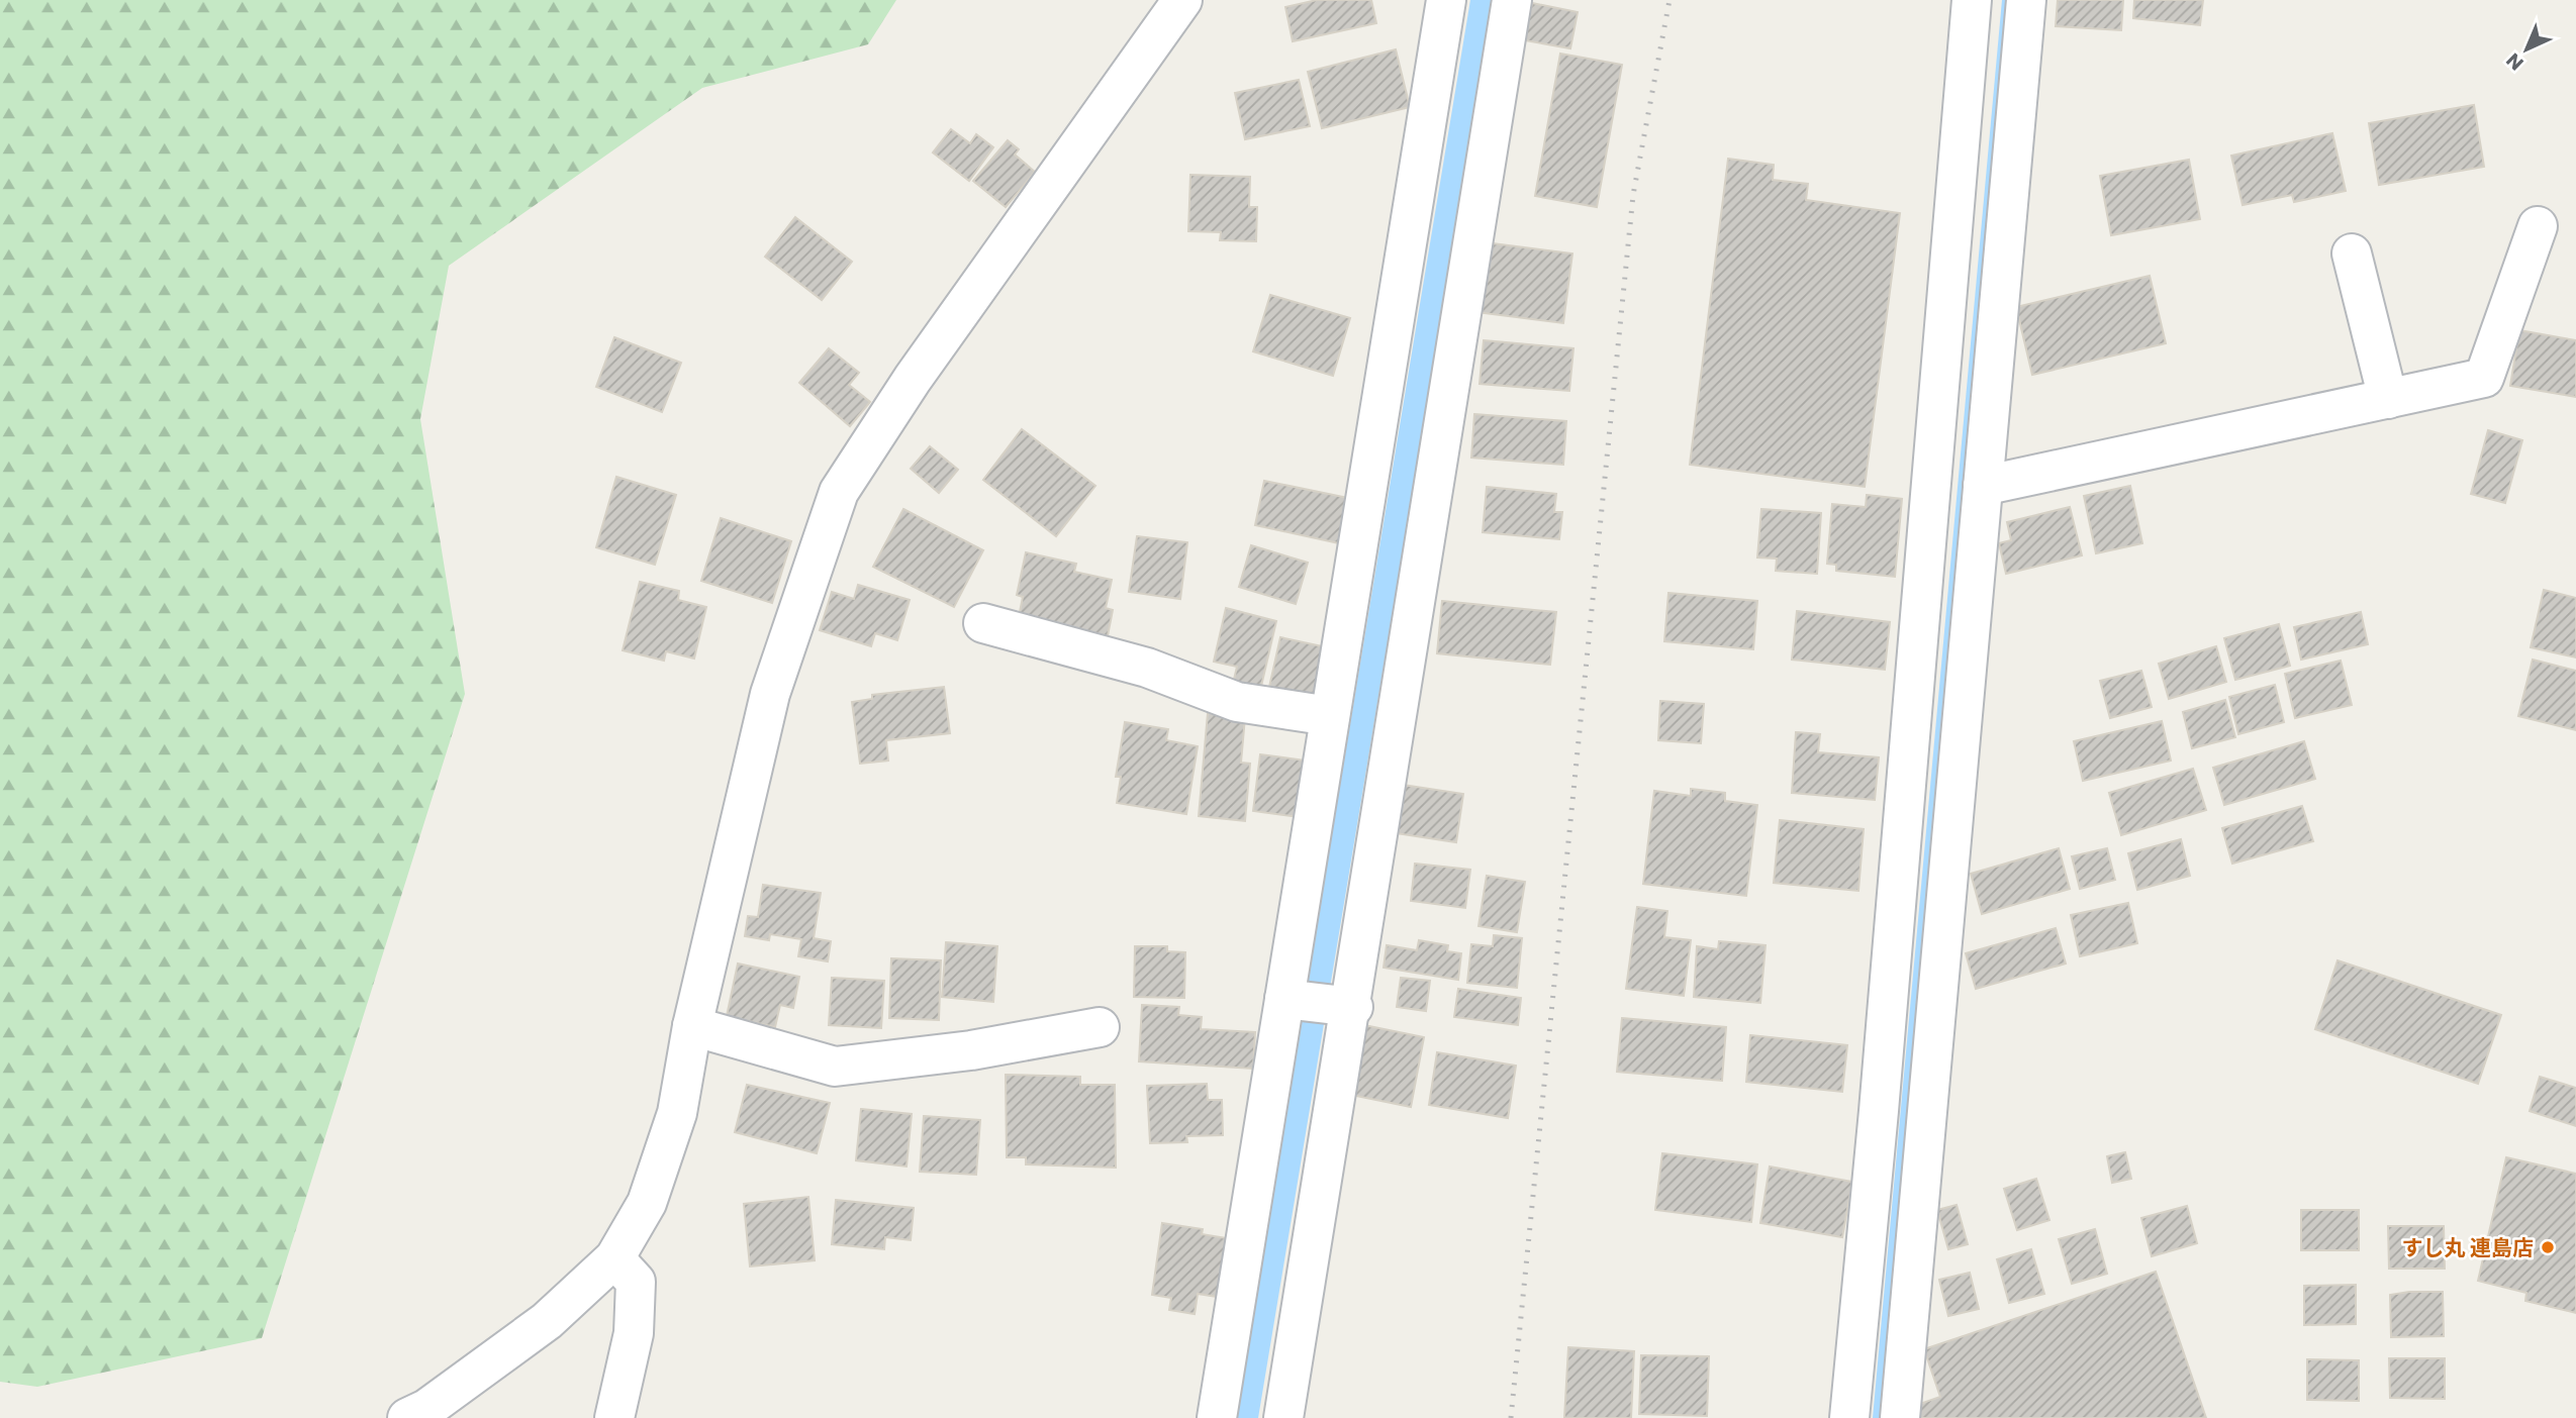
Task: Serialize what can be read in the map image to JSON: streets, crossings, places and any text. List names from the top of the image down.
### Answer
{
  "places": ["すし丸 連島店"],
  "north": "bottom left"
}
